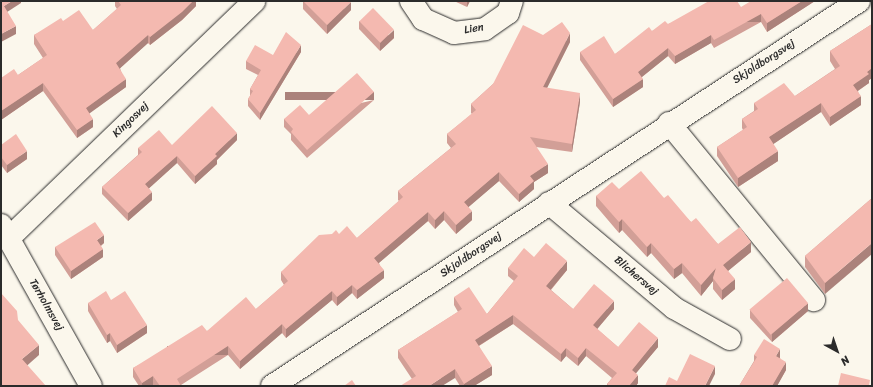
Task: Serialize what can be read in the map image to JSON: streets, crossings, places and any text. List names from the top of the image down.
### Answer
{
  "streets": {
    "street": [
      "Lien",
      "Skjoldborgsvej",
      "Kingosvej",
      "Blichersvej",
      "Tørholmsvej"
    ]
  },
  "crossings": [
    ["Skjoldborgsvej", "Blichersvej"],
    ["Kingosvej", "Tørholmsvej"]
  ],
  "north": "bottom right"
}
